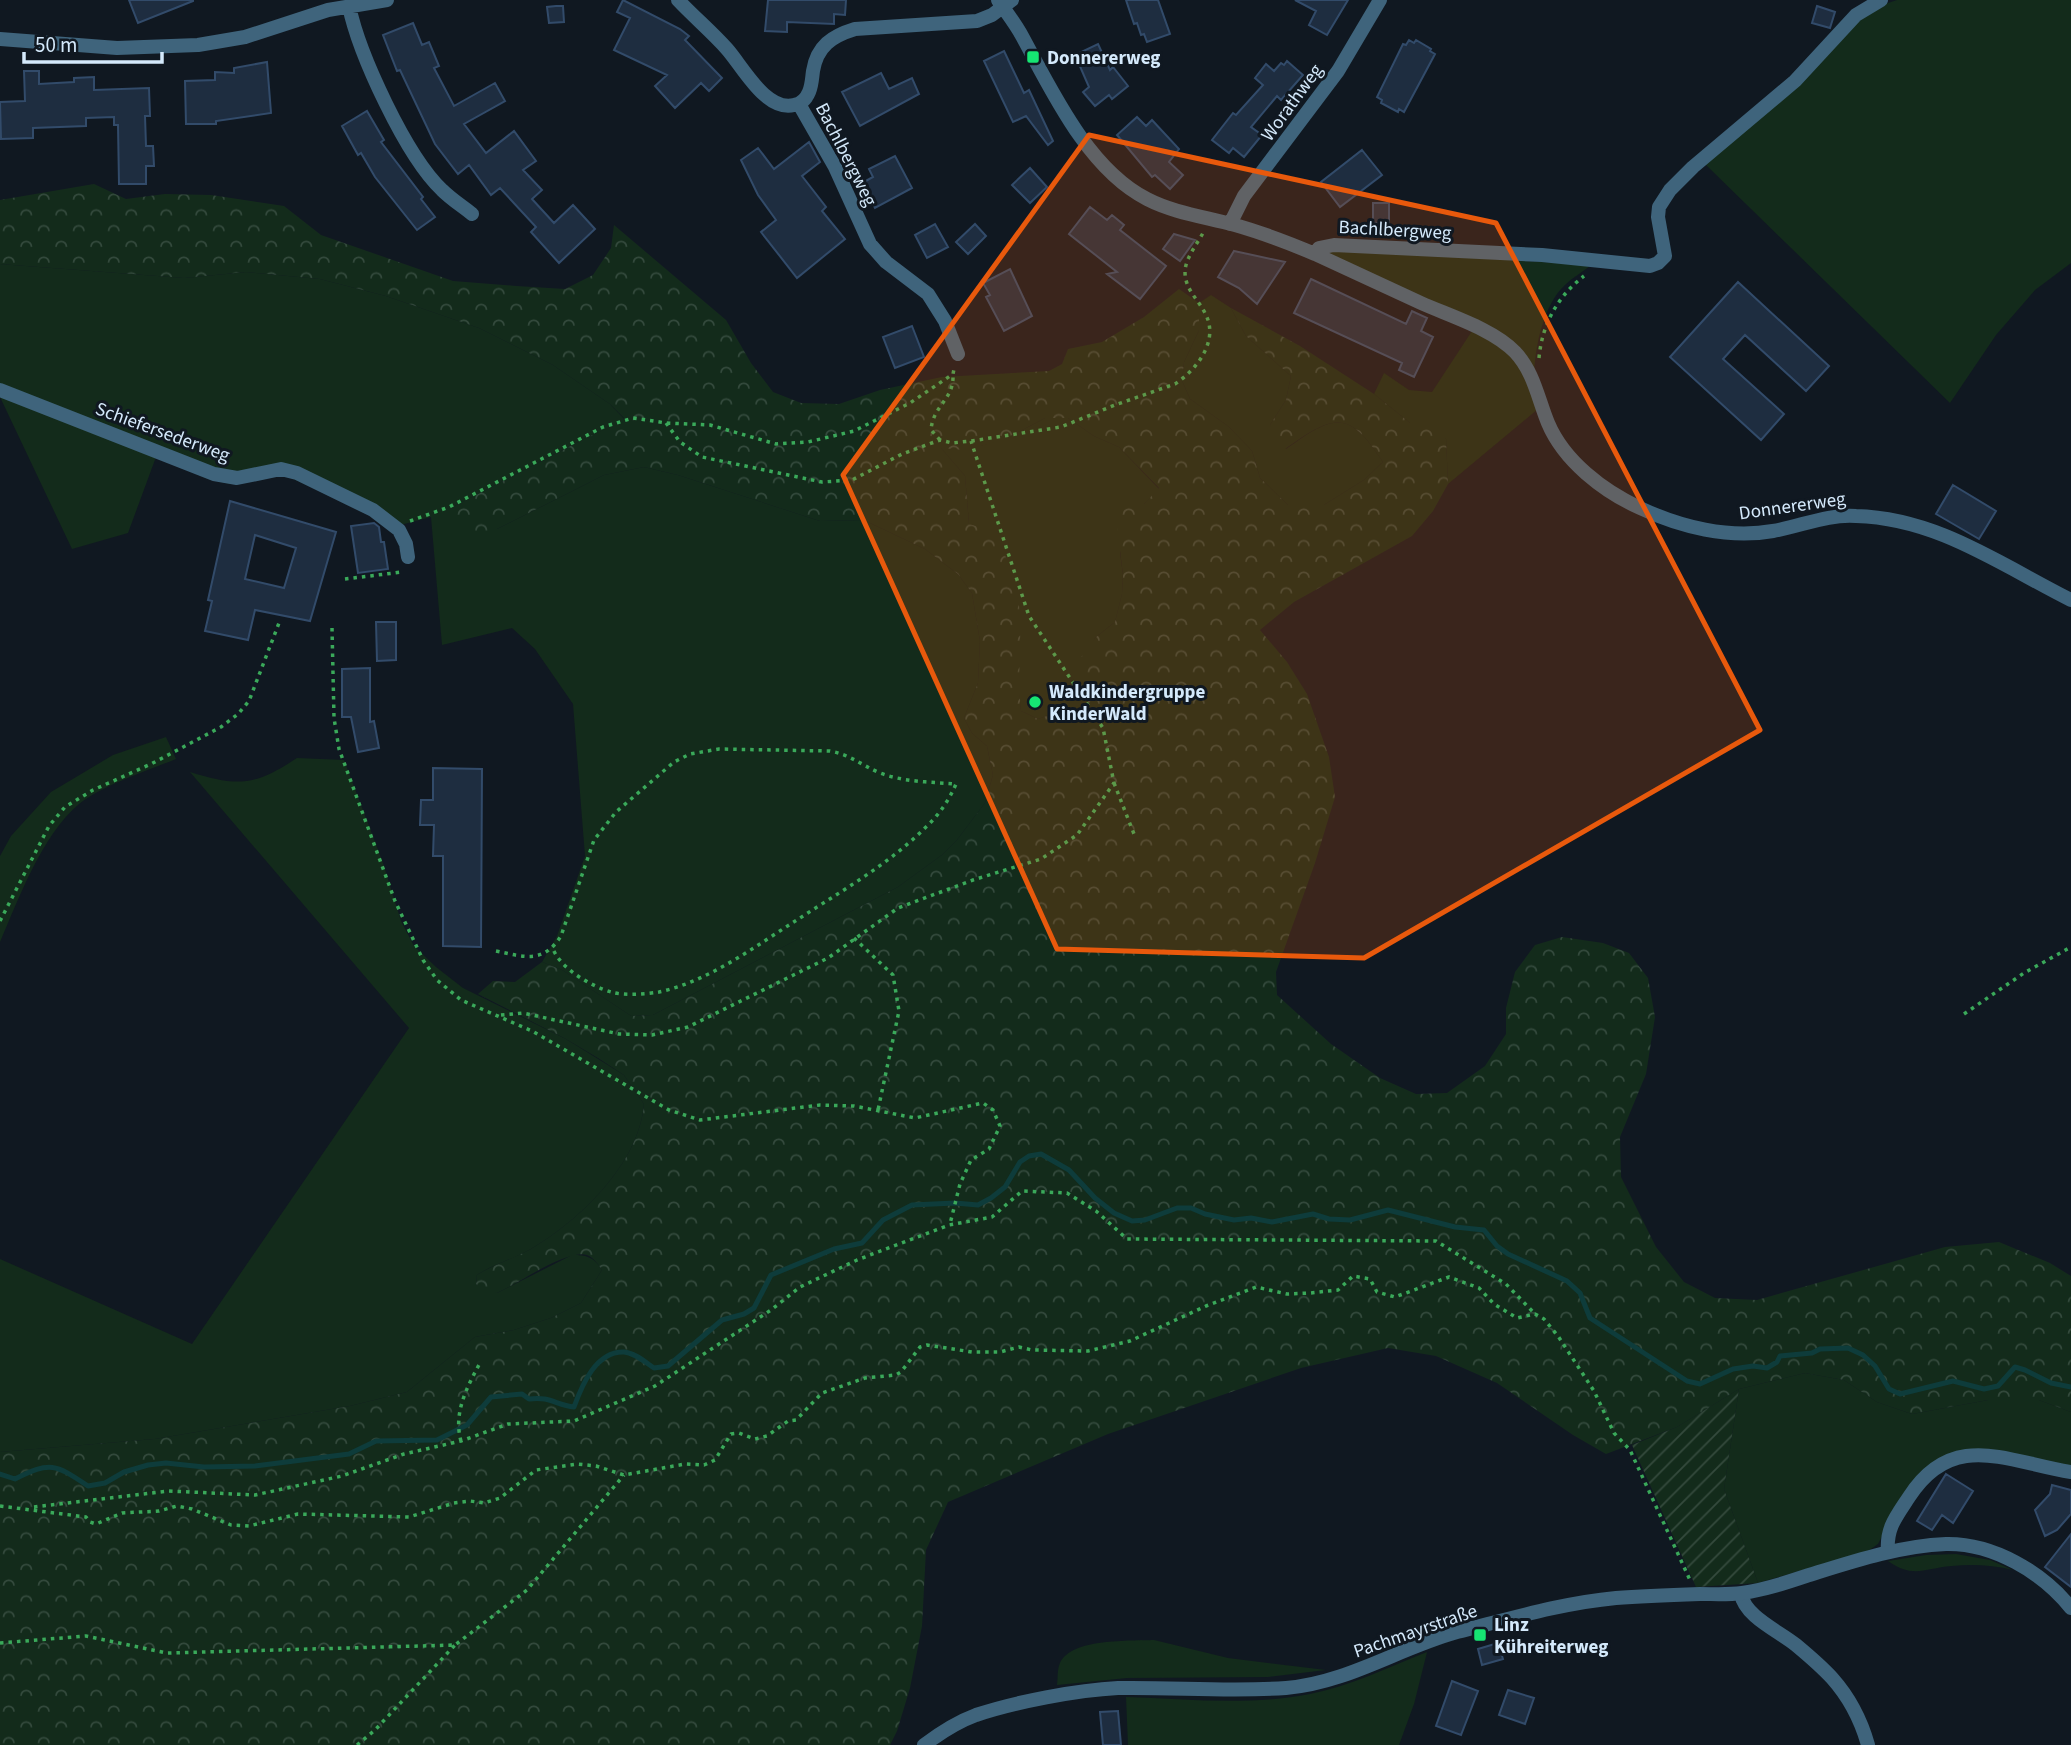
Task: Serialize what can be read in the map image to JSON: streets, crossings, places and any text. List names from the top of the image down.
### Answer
{
  "streets": {
    "street": [
      "Worathweg",
      "Bachlbergweg",
      "Schiefersederweg",
      "Donnererweg",
      "Pachmayrstraße"
    ]
  },
  "crossings": [
    ["Worathweg", "Bachlbergweg"],
    ["Bachlbergweg", "Donnererweg"]
  ],
  "places": {
    "transit": ["Donnererweg", "Linz Kühreiterweg"],
    "other": ["Waldkindergruppe KinderWald"]
  },
  "scale_bar": "50 m"
}
